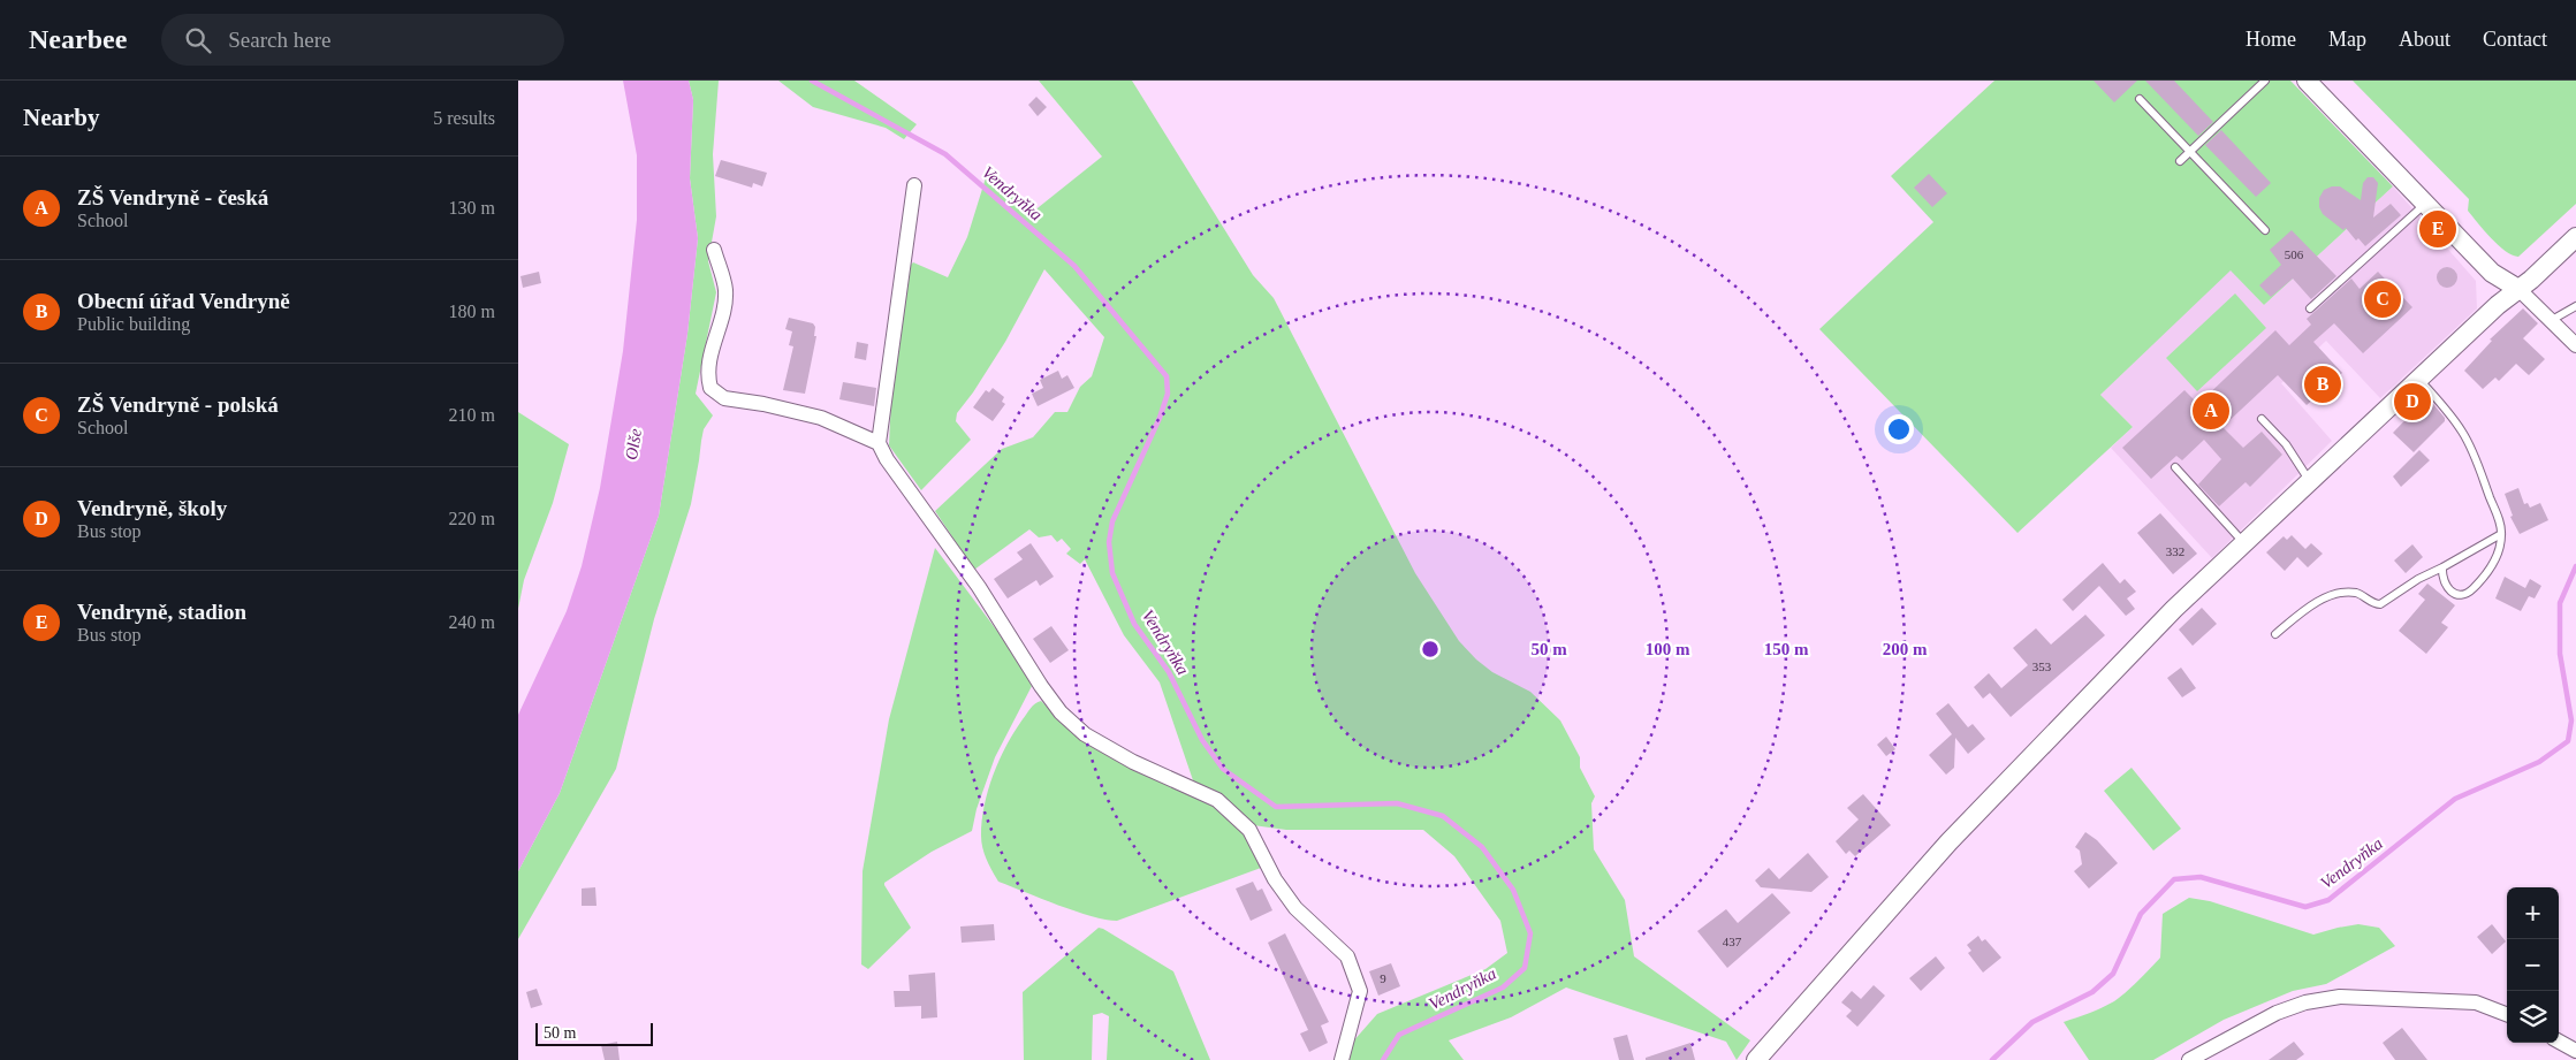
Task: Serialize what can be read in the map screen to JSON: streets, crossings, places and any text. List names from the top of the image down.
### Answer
{
  "water": ["Vendryňka", "Olše"],
  "house_numbers": [
    "506",
    "332",
    "353",
    "437",
    "9"
  ],
  "scale_bar": "50 m",
  "page": {
    "header": "Nearbee",
    "search": "Search here",
    "nav": [
      "Home",
      "Map",
      "About",
      "Contact"
    ],
    "heading": ["Nearby", "5 results"],
    "list": [
      {
        "mark": "A",
        "name": "ZŠ Vendryně - česká",
        "note": "School",
        "value": "130 m"
      },
      {
        "mark": "B",
        "name": "Obecní úřad Vendryně",
        "note": "Public building",
        "value": "180 m"
      },
      {
        "mark": "C",
        "name": "ZŠ Vendryně - polská",
        "note": "School",
        "value": "210 m"
      },
      {
        "mark": "D",
        "name": "Vendryně, školy",
        "note": "Bus stop",
        "value": "220 m"
      },
      {
        "mark": "E",
        "name": "Vendryně, stadion",
        "note": "Bus stop",
        "value": "240 m"
      }
    ],
    "pins": [
      "E",
      "C",
      "B",
      "D",
      "A"
    ],
    "map_buttons": ["+", "−"],
    "scale": "50 m"
  },
  "rings": [
    "50 m",
    "100 m",
    "150 m",
    "200 m"
  ]
}
